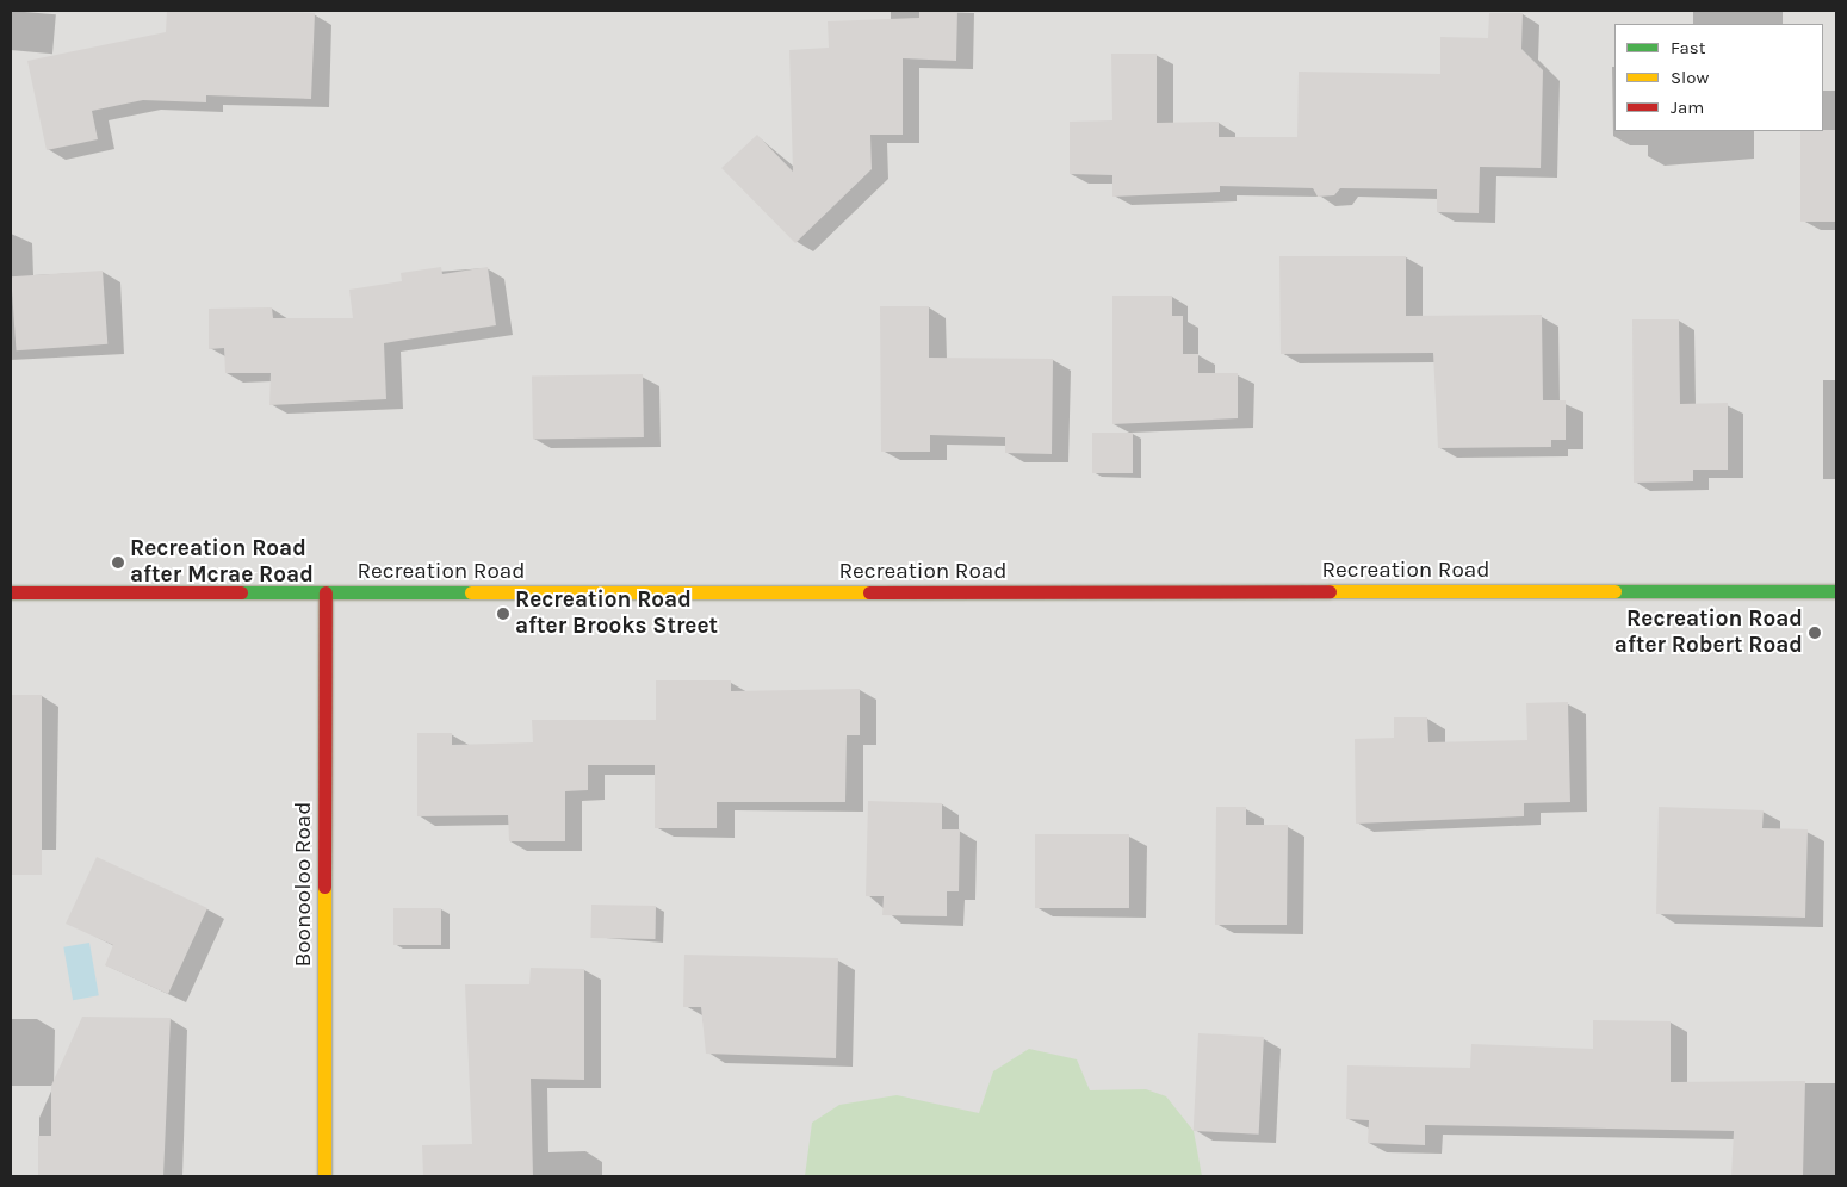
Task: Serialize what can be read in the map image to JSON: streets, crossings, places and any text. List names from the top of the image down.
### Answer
{
  "streets": {
    "street": ["Recreation Road", "Boonooloo Road"]
  },
  "crossings": [
    ["Recreation Road", "Boonooloo Road"]
  ],
  "places": ["Recreation Road after Mcrae Road", "Recreation Road after Brooks Street", "Recreation Road after Robert Road"],
  "legend": ["Fast", "Slow", "Jam"]
}
